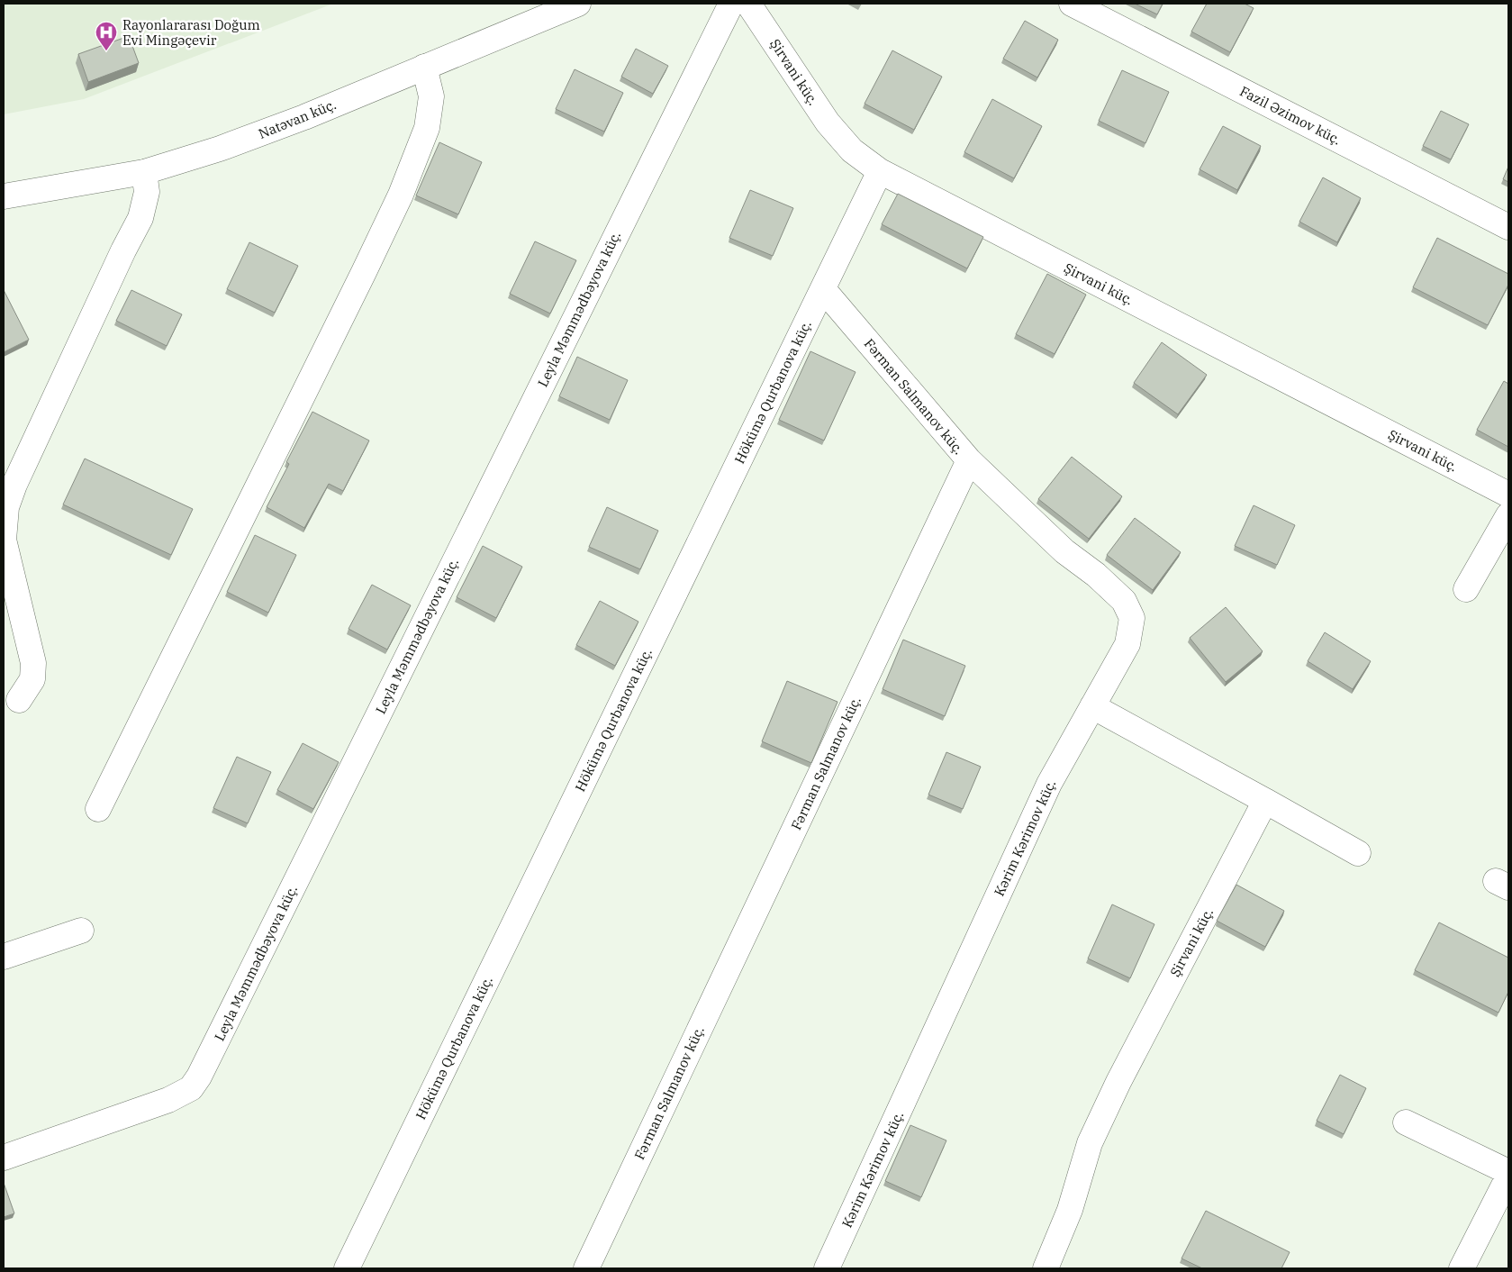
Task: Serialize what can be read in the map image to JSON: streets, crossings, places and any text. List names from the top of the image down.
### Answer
{
  "streets": {
    "street": [
      "Şirvani küç.",
      "Fazil Əzimov küç.",
      "Natəvan küç.",
      "Leyla Məmmədbəyova küç.",
      "Hökümə Qurbanova küç.",
      "Fərman Salmanov küç.",
      "Kərim Kərimov küç."
    ]
  },
  "crossings": [
    ["Şirvani küç.", "Hökümə Qurbanova küç."],
    ["Hökümə Qurbanova küç.", "Fərman Salmanov küç."],
    ["Fərman Salmanov küç.", "Kərim Kərimov küç."]
  ],
  "places": {
    "hospital": ["Rayonlararası Doğum Evi Mingəçevir"]
  }
}
